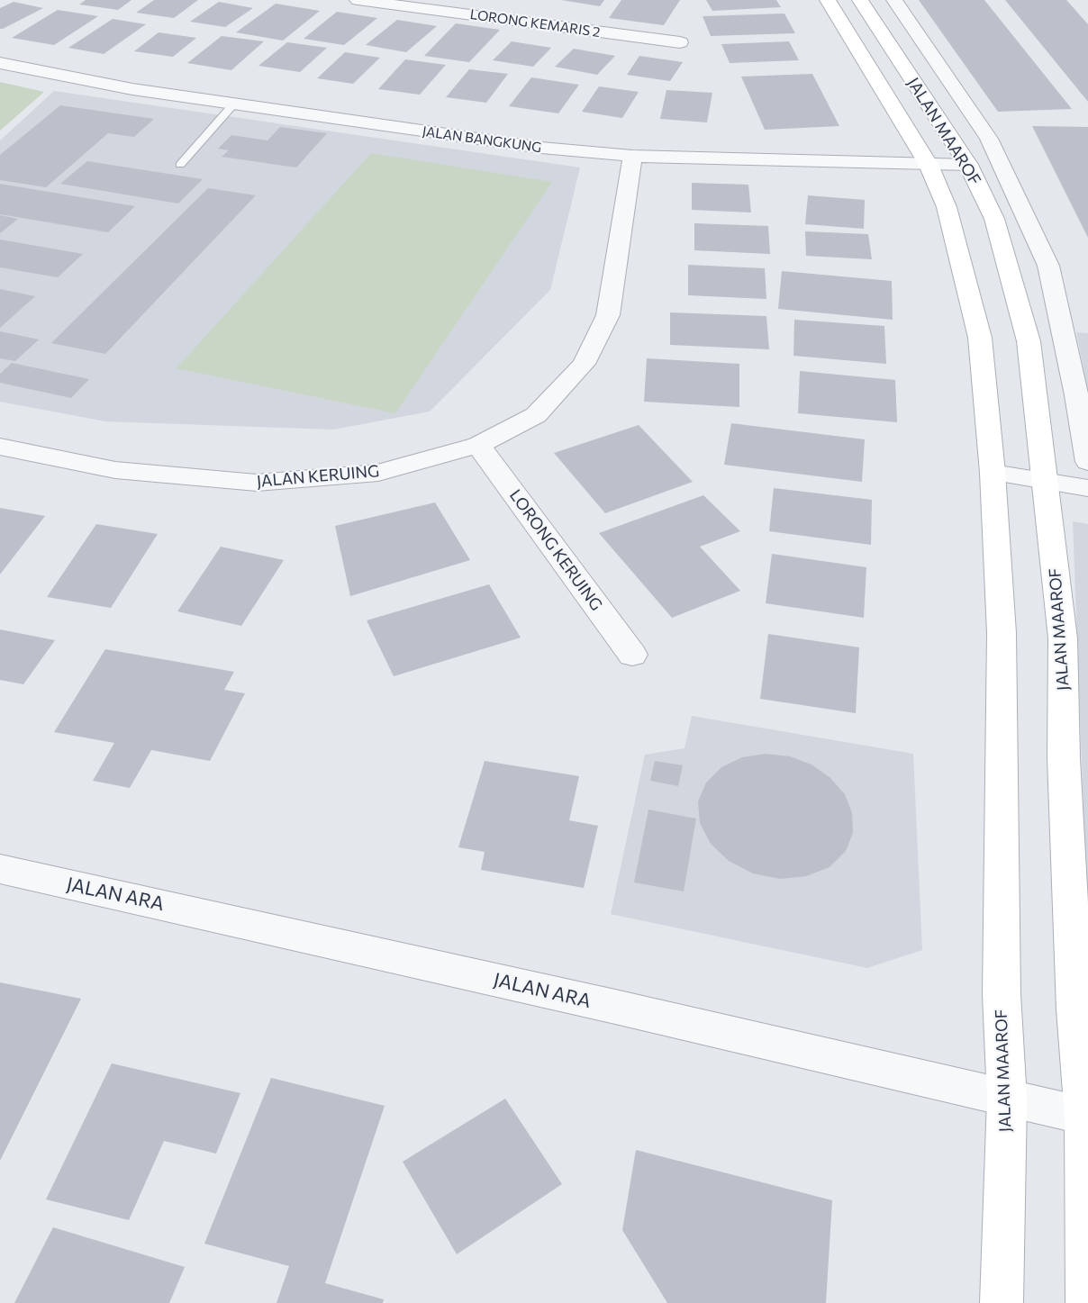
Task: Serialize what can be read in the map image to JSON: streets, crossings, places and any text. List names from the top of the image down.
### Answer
{
  "streets": {
    "main road": ["JALAN MAAROF"],
    "street": [
      "LORONG KEMARIS 2",
      "JALAN BANGKUNG",
      "JALAN KERUING",
      "LORONG KERUING",
      "JALAN ARA"
    ]
  },
  "crossings": [
    ["JALAN MAAROF", "JALAN BANGKUNG"],
    ["JALAN MAAROF", "JALAN ARA"],
    ["JALAN BANGKUNG", "JALAN KERUING"],
    ["JALAN KERUING", "LORONG KERUING"]
  ]
}
